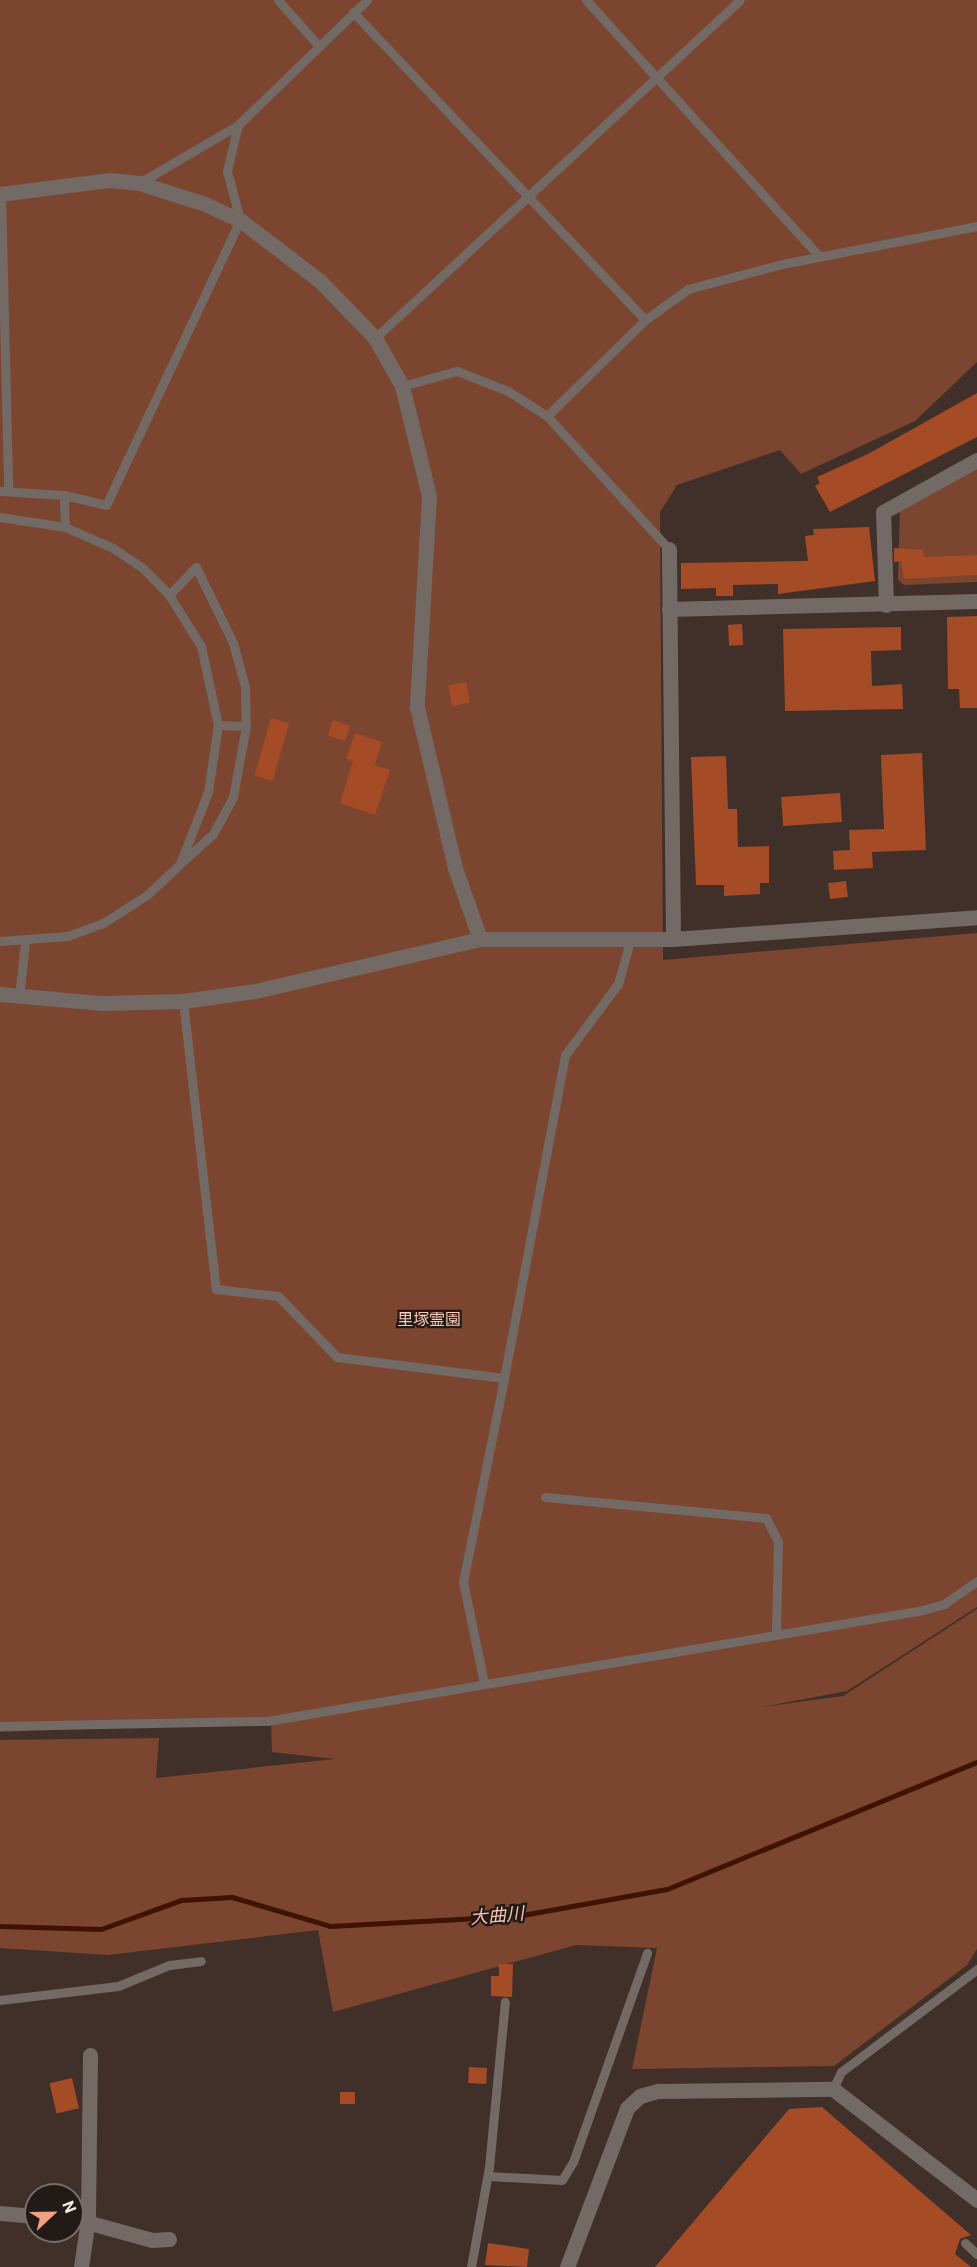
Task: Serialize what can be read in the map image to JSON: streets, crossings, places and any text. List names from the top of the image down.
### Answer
{
  "water": ["大曲川"],
  "parks": ["里塚霊園"],
  "north": "right"
}
